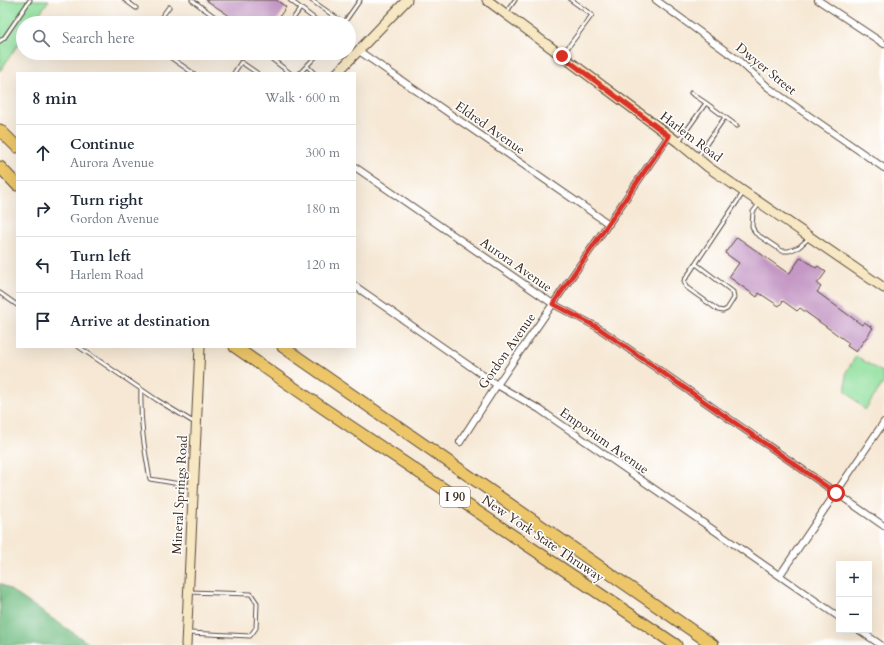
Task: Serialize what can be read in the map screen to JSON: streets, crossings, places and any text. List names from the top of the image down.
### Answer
{
  "streets": {
    "highway": ["I 90", "New York State Thruway"],
    "main road": ["Harlem Road", "Mineral Springs Road"],
    "street": [
      "Dwyer Street",
      "Eldred Avenue",
      "Aurora Avenue",
      "Gordon Avenue",
      "Emporium Avenue"
    ]
  },
  "crossings": [
    ["Eldred Avenue", "Gordon Avenue"],
    ["Harlem Road", "Gordon Avenue"],
    ["Aurora Avenue", "Gordon Avenue"],
    ["Gordon Avenue", "Emporium Avenue"]
  ],
  "page": {
    "search": "Search here",
    "heading": ["8 min", "Walk · 600 m"],
    "list": [
      ["Continue", "Aurora Avenue", "300 m"],
      ["Turn right", "Gordon Avenue", "180 m"],
      ["Turn left", "Harlem Road", "120 m"],
      "Arrive at destination"
    ],
    "map_buttons": ["+", "−"]
  }
}
